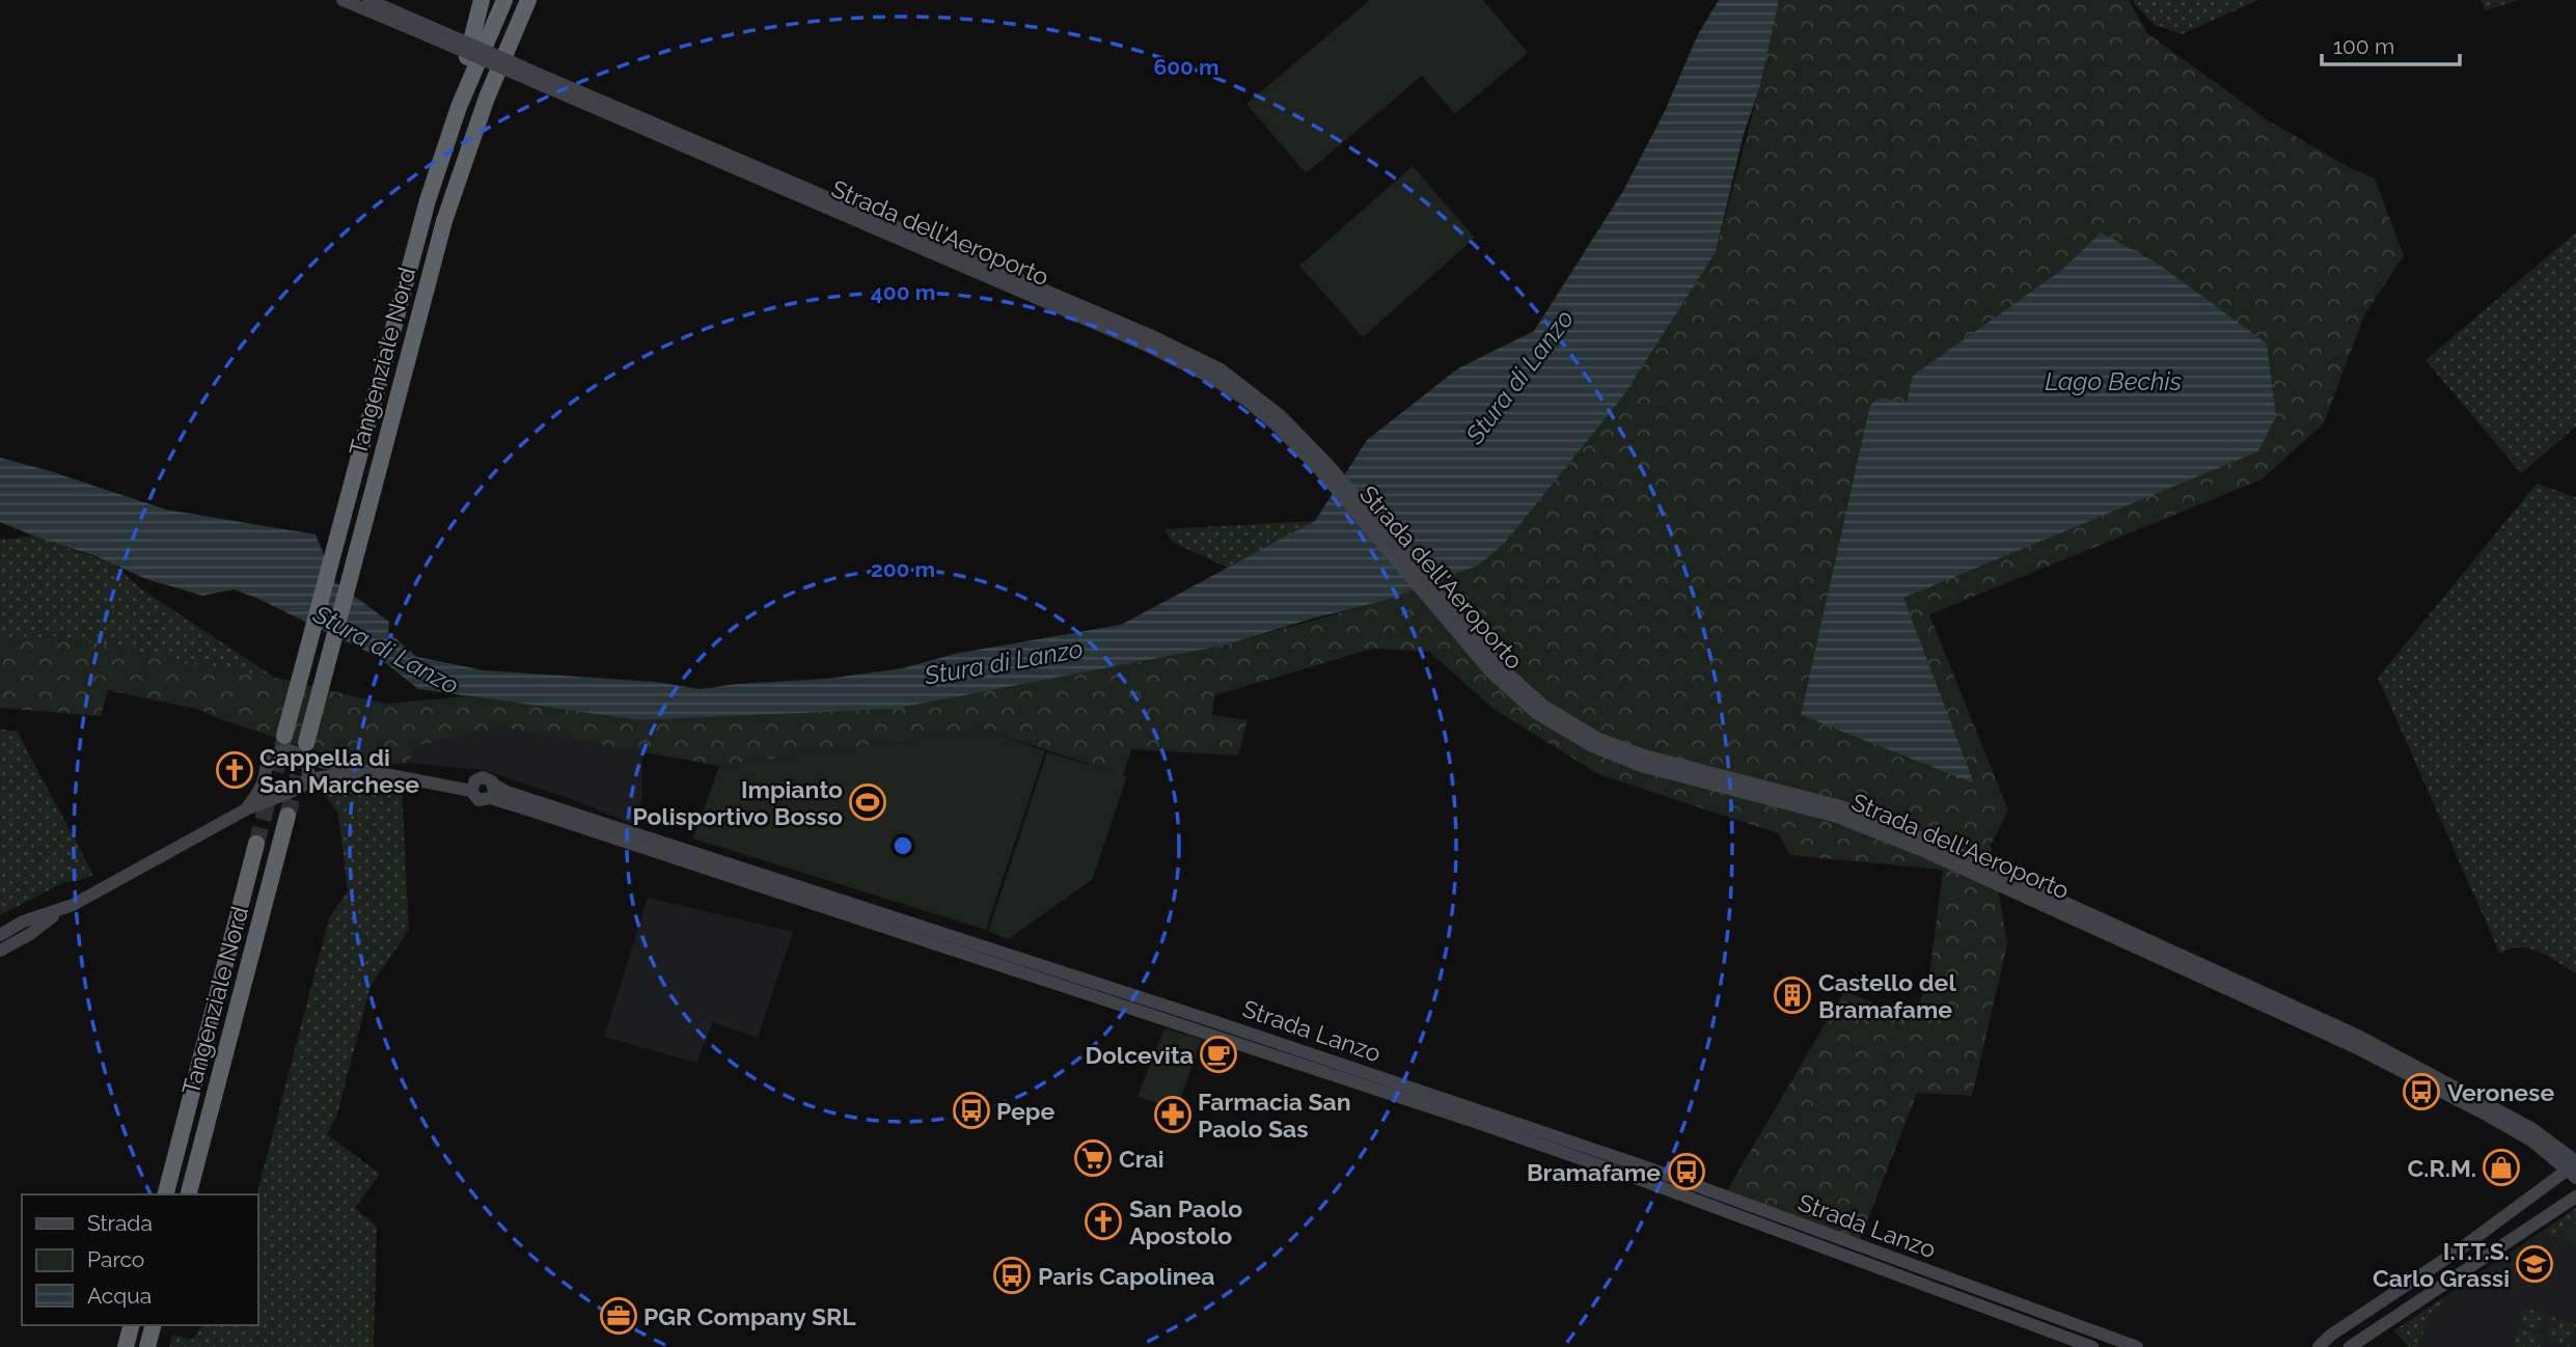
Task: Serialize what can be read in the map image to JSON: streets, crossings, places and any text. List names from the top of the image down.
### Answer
{
  "streets": {
    "highway": ["Tangenziale Nord"],
    "street": ["Strada dell'Aeroporto", "Strada Lanzo"]
  },
  "water": ["Stura di Lanzo", "Lago Bechis"],
  "places": {
    "church": ["Cappella di San Marchese", "San Paolo Apostolo"],
    "sports": ["Impianto Polisportivo Bosso"],
    "building": ["Castello del Bramafame"],
    "cafe": ["Dolcevita"],
    "bus stop": [
      "Veronese",
      "Pepe",
      "Bramafame",
      "Paris Capolinea"
    ],
    "pharmacy": ["Farmacia San Paolo Sas"],
    "supermarket": ["Crai"],
    "shop": ["C.R.M."],
    "school or university": ["I.T.T.S. Carlo Grassi"],
    "office": ["PGR Company SRL"]
  },
  "legend": ["Strada", "Parco", "Acqua"],
  "scale_bar": "100 m",
  "rings": ["600 m", "400 m", "200 m"]
}
